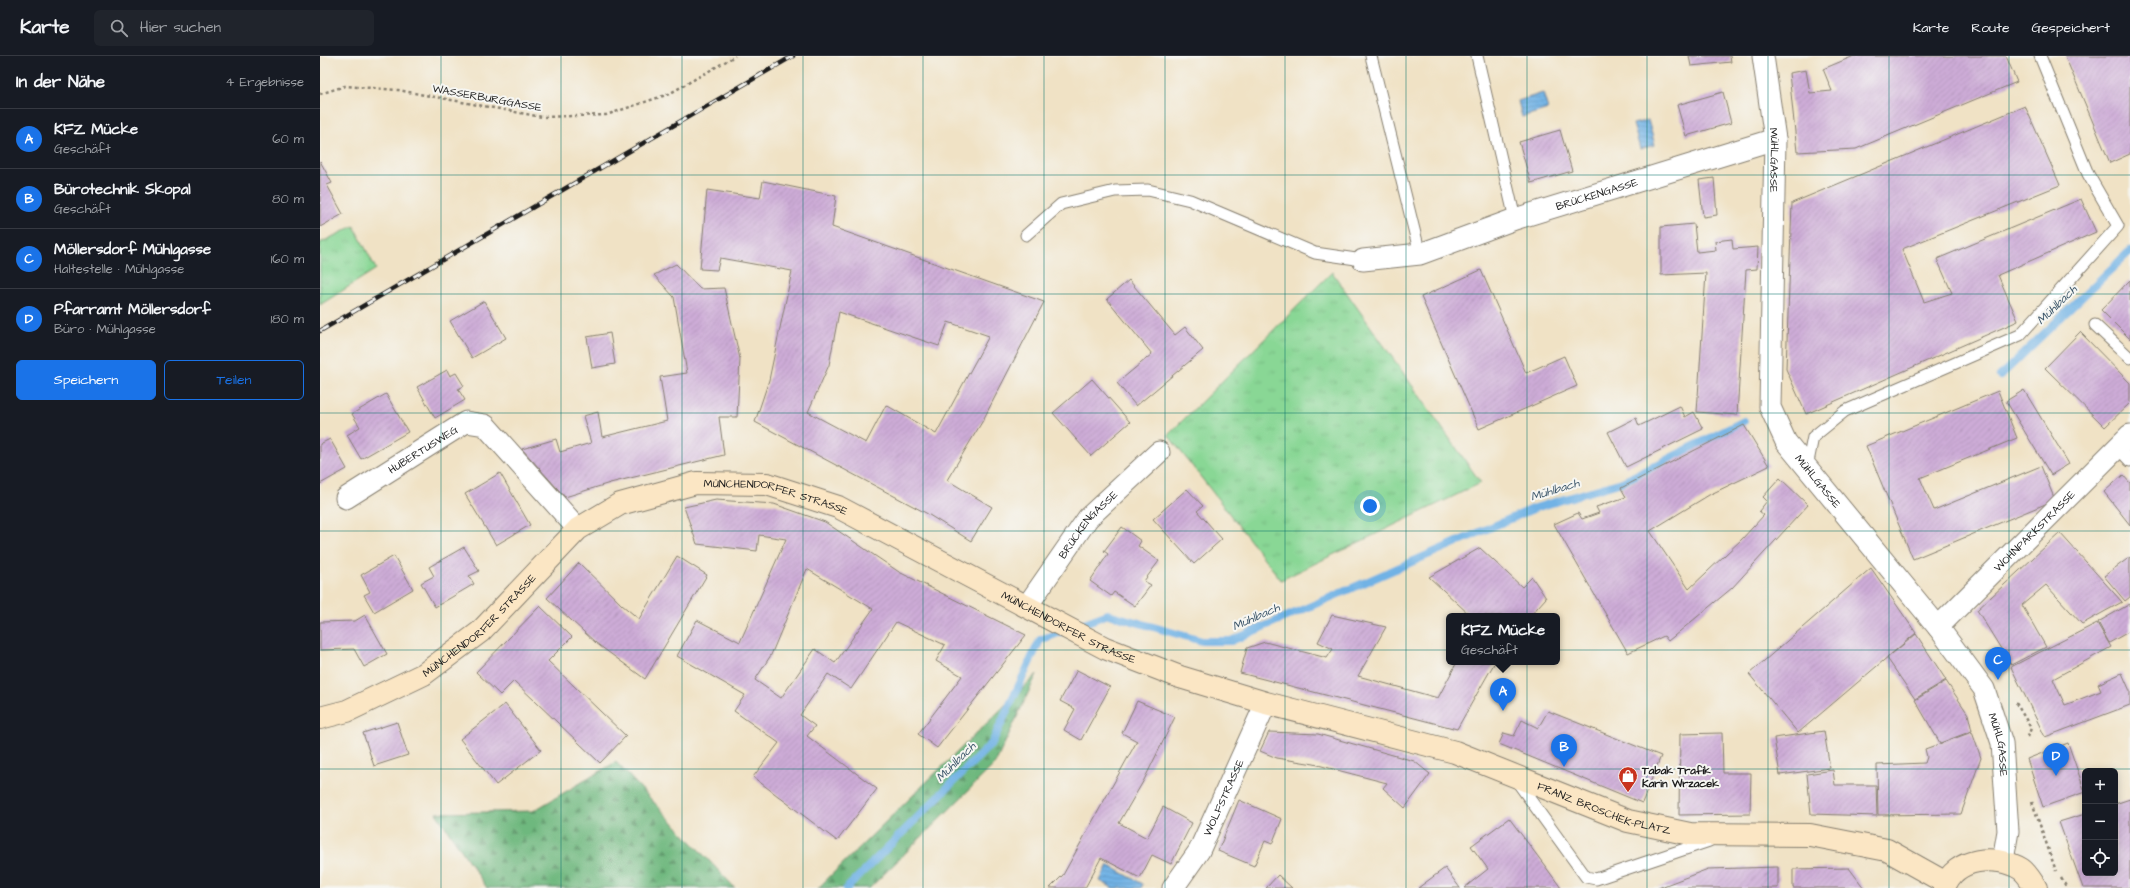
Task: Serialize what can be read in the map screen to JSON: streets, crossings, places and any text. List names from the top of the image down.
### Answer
{
  "streets": {
    "street": [
      "MÜHLGASSE",
      "BRÜCKENGASSE",
      "HUBERTUSWEG",
      "MÜNCHENDORFER STRASSE",
      "WOHNPARKSTRASSE",
      "WOLFSTRASSE",
      "FRANZ BROSCHEK-PLATZ"
    ],
    "path": ["WASSERBURGGASSE"]
  },
  "crossings": [
    ["MÜHLGASSE", "BRÜCKENGASSE"],
    ["MÜHLGASSE", "WOHNPARKSTRASSE"],
    ["MÜHLGASSE", "FRANZ BROSCHEK-PLATZ"],
    ["BRÜCKENGASSE", "MÜNCHENDORFER STRASSE"],
    ["HUBERTUSWEG", "MÜNCHENDORFER STRASSE"],
    ["MÜNCHENDORFER STRASSE", "WOLFSTRASSE"],
    ["MÜNCHENDORFER STRASSE", "FRANZ BROSCHEK-PLATZ"],
    ["WOLFSTRASSE", "FRANZ BROSCHEK-PLATZ"]
  ],
  "water": ["Mühlbach"],
  "places": {
    "shop": ["Tabak Trafik Karin Wrzacek"]
  },
  "page": {
    "header": "Karte",
    "search": "Hier suchen",
    "nav": ["Karte", "Route", "Gespeichert"],
    "heading": ["In der Nähe", "4 Ergebnisse"],
    "list": [
      {
        "mark": "A",
        "name": "KFZ Mücke",
        "note": "Geschäft",
        "value": "60 m"
      },
      {
        "mark": "B",
        "name": "Bürotechnik Skopal",
        "note": "Geschäft",
        "value": "80 m"
      },
      {
        "mark": "C",
        "name": "Möllersdorf Mühlgasse",
        "note": "Haltestelle · Mühlgasse",
        "value": "160 m"
      },
      {
        "mark": "D",
        "name": "Pfarramt Möllersdorf",
        "note": "Büro · Mühlgasse",
        "value": "180 m"
      }
    ],
    "buttons": ["Speichern", "Teilen"],
    "popup": ["KFZ Mücke", "Geschäft"],
    "pins": [
      "C",
      "A",
      "B",
      "D"
    ],
    "map_buttons": ["+", "−"]
  }
}
